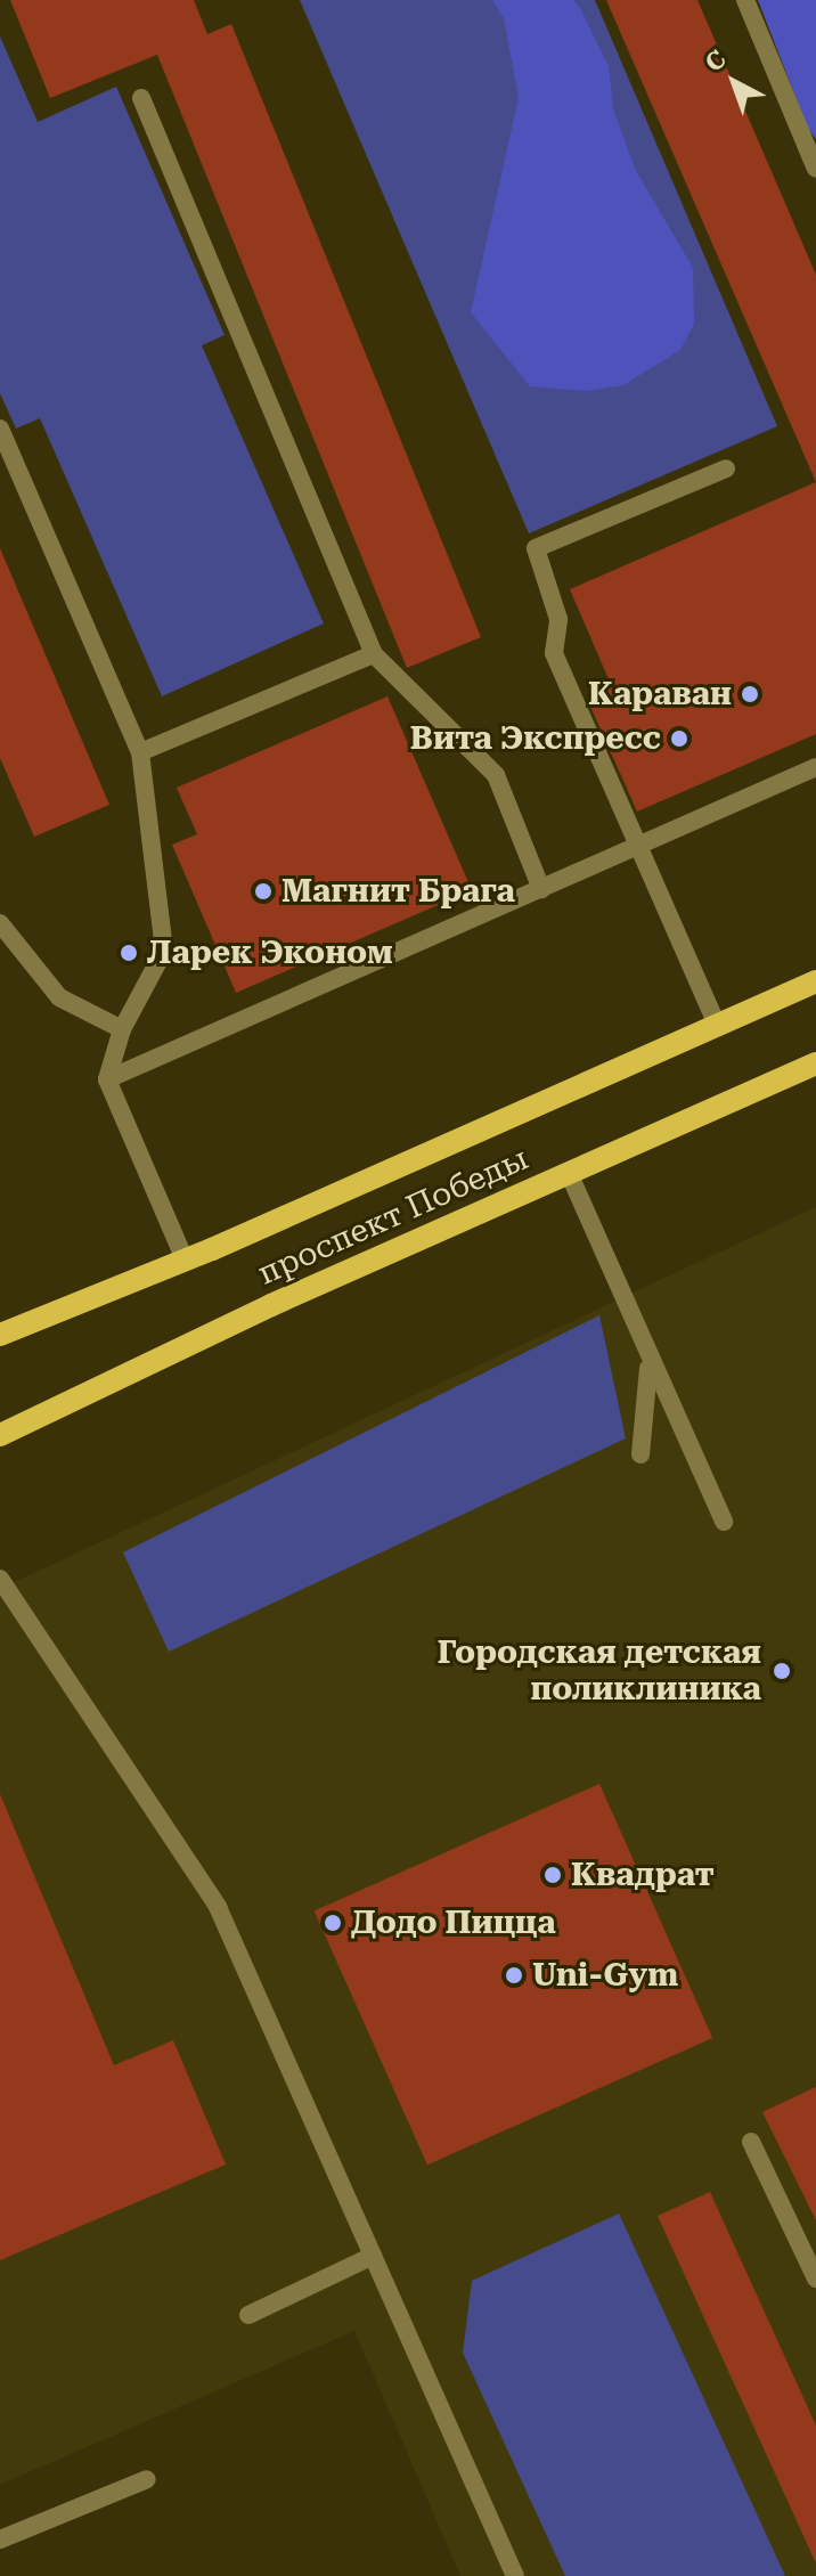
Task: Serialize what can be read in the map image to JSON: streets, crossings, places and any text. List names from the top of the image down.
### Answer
{
  "streets": {
    "main road": ["проспект Победы"]
  },
  "places": [
    "Караван",
    "Вита Экспресс",
    "Магнит Брага",
    "Ларек Эконом",
    "Городская детская поликлиника",
    "Квадрат",
    "Додо Пицца",
    "Uni-Gym"
  ],
  "north": "top left"
}
